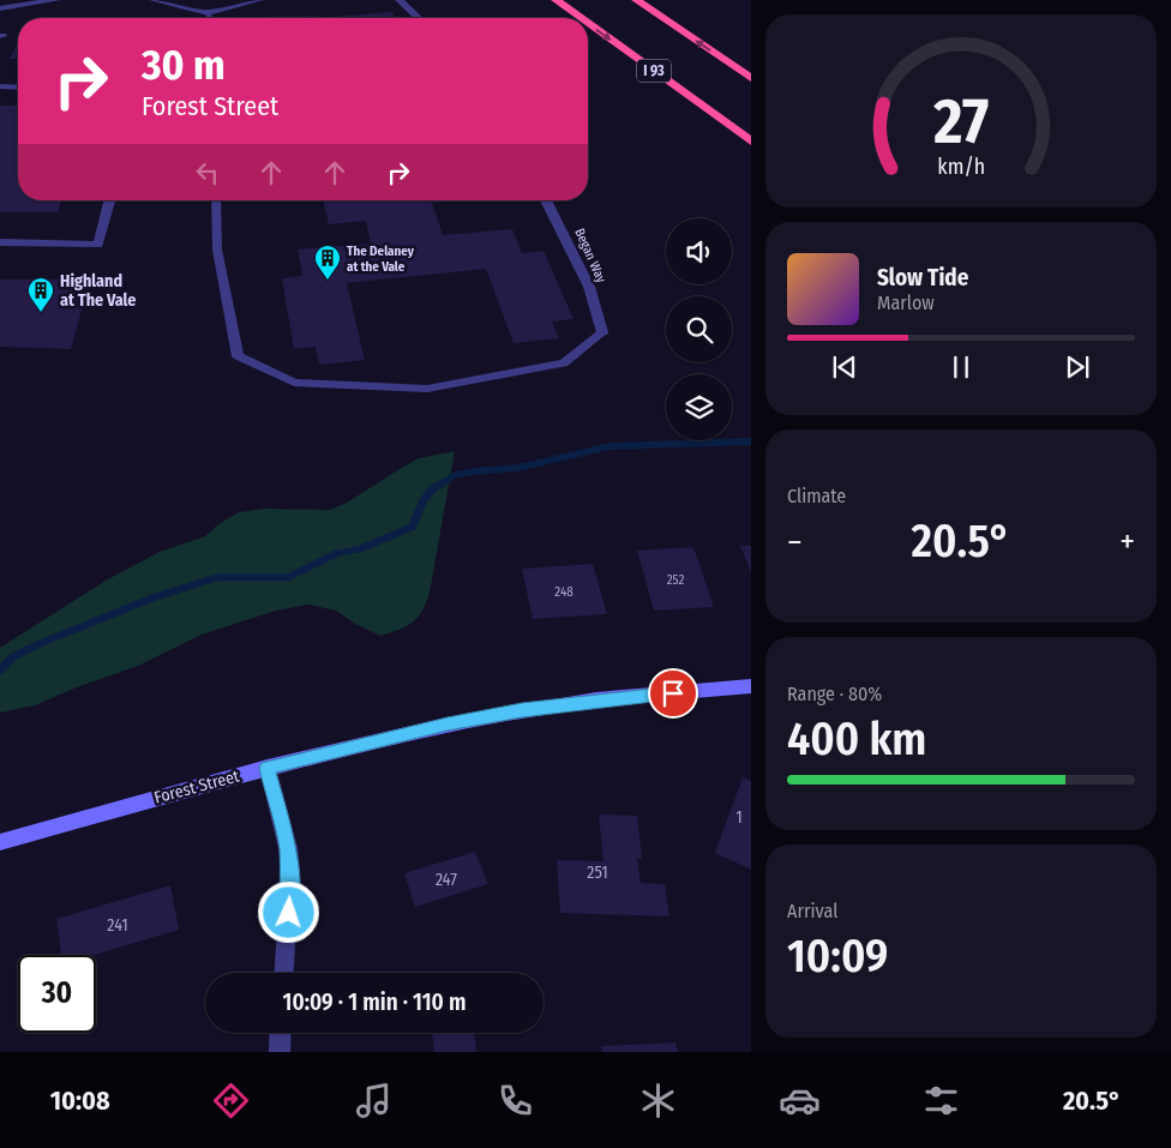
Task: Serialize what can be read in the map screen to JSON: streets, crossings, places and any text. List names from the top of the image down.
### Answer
{
  "streets": {
    "highway": ["I 93"],
    "main road": ["Forest Street"],
    "street": ["Began Way"]
  },
  "places": {
    "building": ["The Delaney at the Vale", "Highland at The Vale"]
  },
  "house_numbers": [
    "252",
    "248",
    "1",
    "251",
    "247",
    "241"
  ],
  "page": {
    "turn": ["30 m", "Forest Street"],
    "song": ["Slow Tide", "Marlow"],
    "tile": [
      "Climate",
      ["Range · 80%", "400 km"],
      ["Arrival", "10:09"]
    ],
    "heat": ["−", "20.5°", "+"],
    "limit": "30",
    "trip": "10:09 · 1 min · 110 m",
    "tabs": ["10:08", "20.5°"],
    "gauge": ["27", "km/h"]
  }
}
